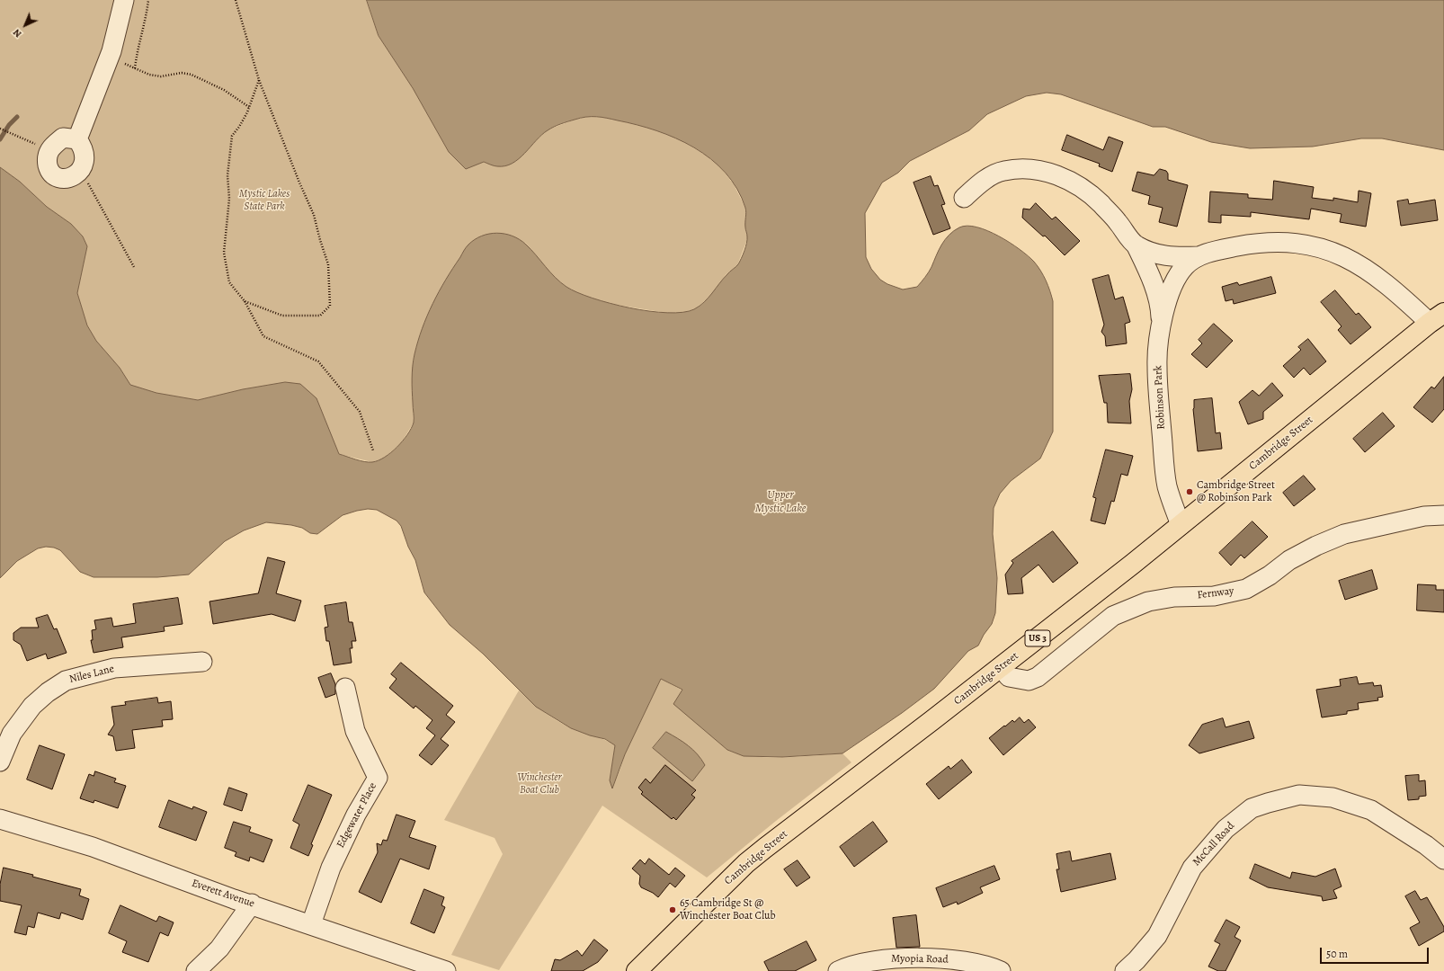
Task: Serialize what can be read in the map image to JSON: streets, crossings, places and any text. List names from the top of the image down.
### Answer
{
  "streets": {
    "highway": ["Cambridge Street", "US 3"],
    "street": [
      "Robinson Park",
      "Fernway",
      "Niles Lane",
      "Edgewater Place",
      "McCall Road",
      "Everett Avenue",
      "Myopia Road"
    ]
  },
  "crossings": [
    ["Robinson Park", "Cambridge Street"],
    ["Cambridge Street", "Fernway"],
    ["Edgewater Place", "Everett Avenue"]
  ],
  "water": ["Upper Mystic Lake"],
  "parks": ["Mystic Lakes State Park", "Winchester Boat Club"],
  "places": ["Cambridge Street @ Robinson Park", "65 Cambridge St @ Winchester Boat Club"],
  "scale_bar": "50 m",
  "north": "bottom left"
}
